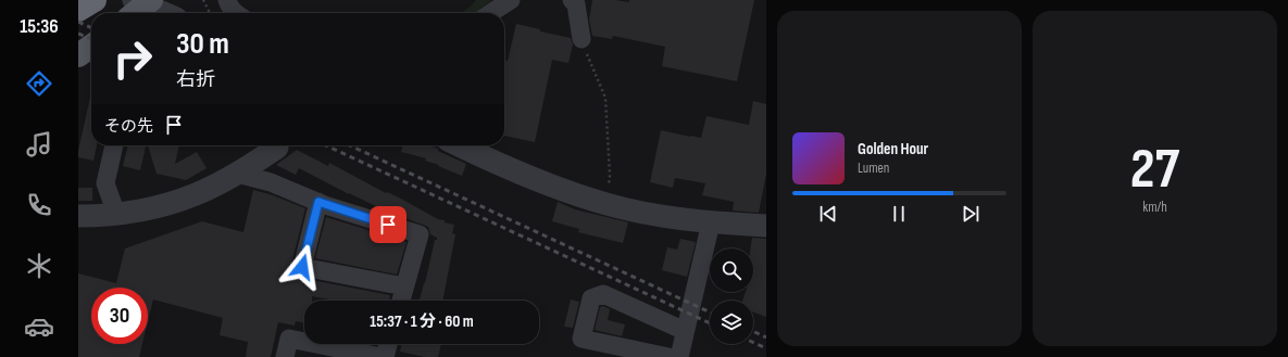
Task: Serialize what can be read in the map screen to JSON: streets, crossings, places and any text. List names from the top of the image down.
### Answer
{
  "page": {
    "tabs": "15:36",
    "tile": ["27", "km/h"],
    "turn": ["30 m", "右折"],
    "then": "その先",
    "song": ["Golden Hour", "Lumen"],
    "limit": "30",
    "trip": "15:37 · 1 分 · 60 m"
  }
}
